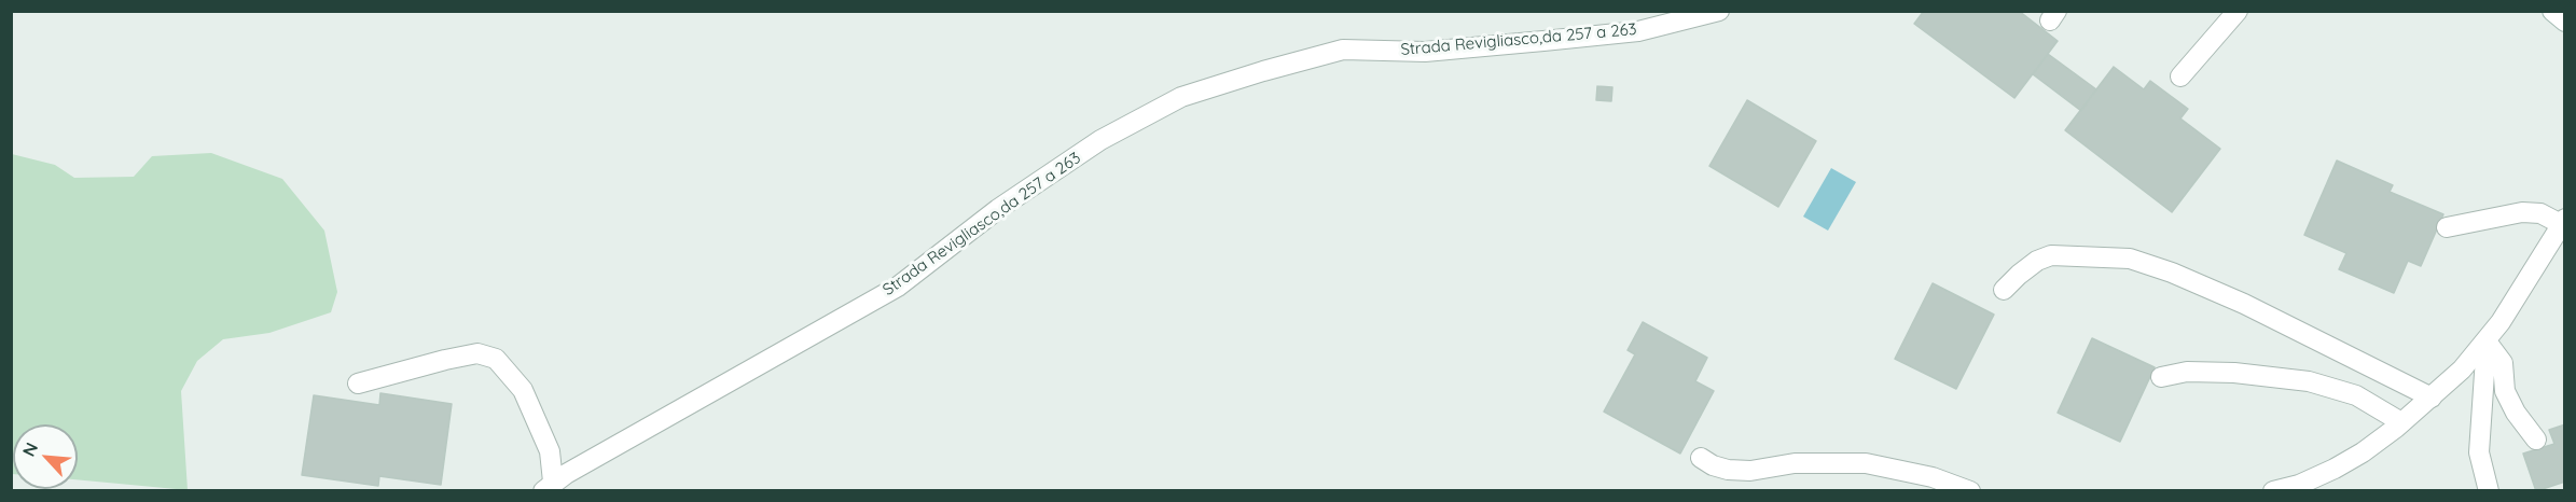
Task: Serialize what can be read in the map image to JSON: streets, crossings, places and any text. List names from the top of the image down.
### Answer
{
  "streets": {
    "street": ["Strada Revigliasco,da 257 a 263"]
  },
  "north": "top left"
}
